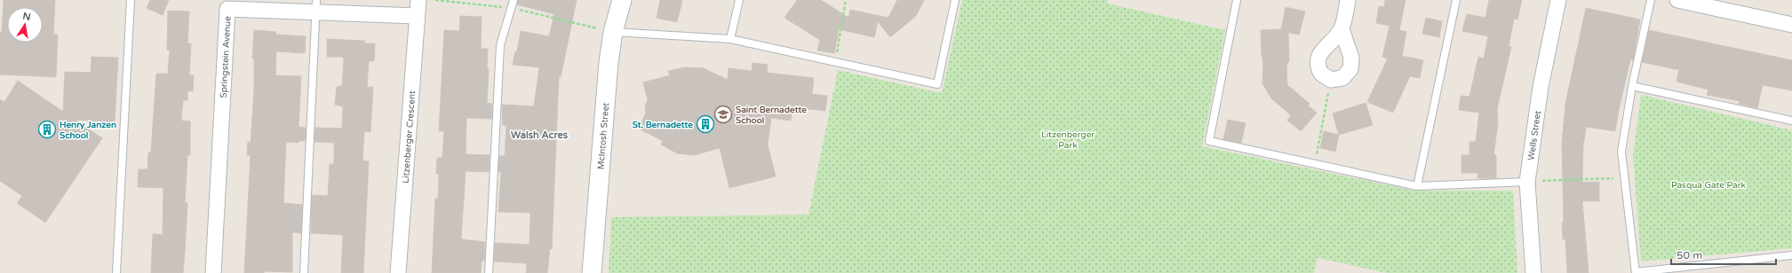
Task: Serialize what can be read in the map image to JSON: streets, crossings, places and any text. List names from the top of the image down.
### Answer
{
  "streets": {
    "street": [
      "Springstein Avenue",
      "McIntosh Street",
      "Wells Street",
      "Litzenberger Crescent"
    ]
  },
  "crossings": [
    ["Springstein Avenue", "Litzenberger Crescent"]
  ],
  "districts": ["Walsh Acres"],
  "parks": ["Litzenberger Park", "Pasqua Gate Park"],
  "places": {
    "school or university": ["Saint Bernadette School"],
    "building": ["St. Bernadette", "Henry Janzen School"]
  },
  "scale_bar": "50 m",
  "north": "top"
}
